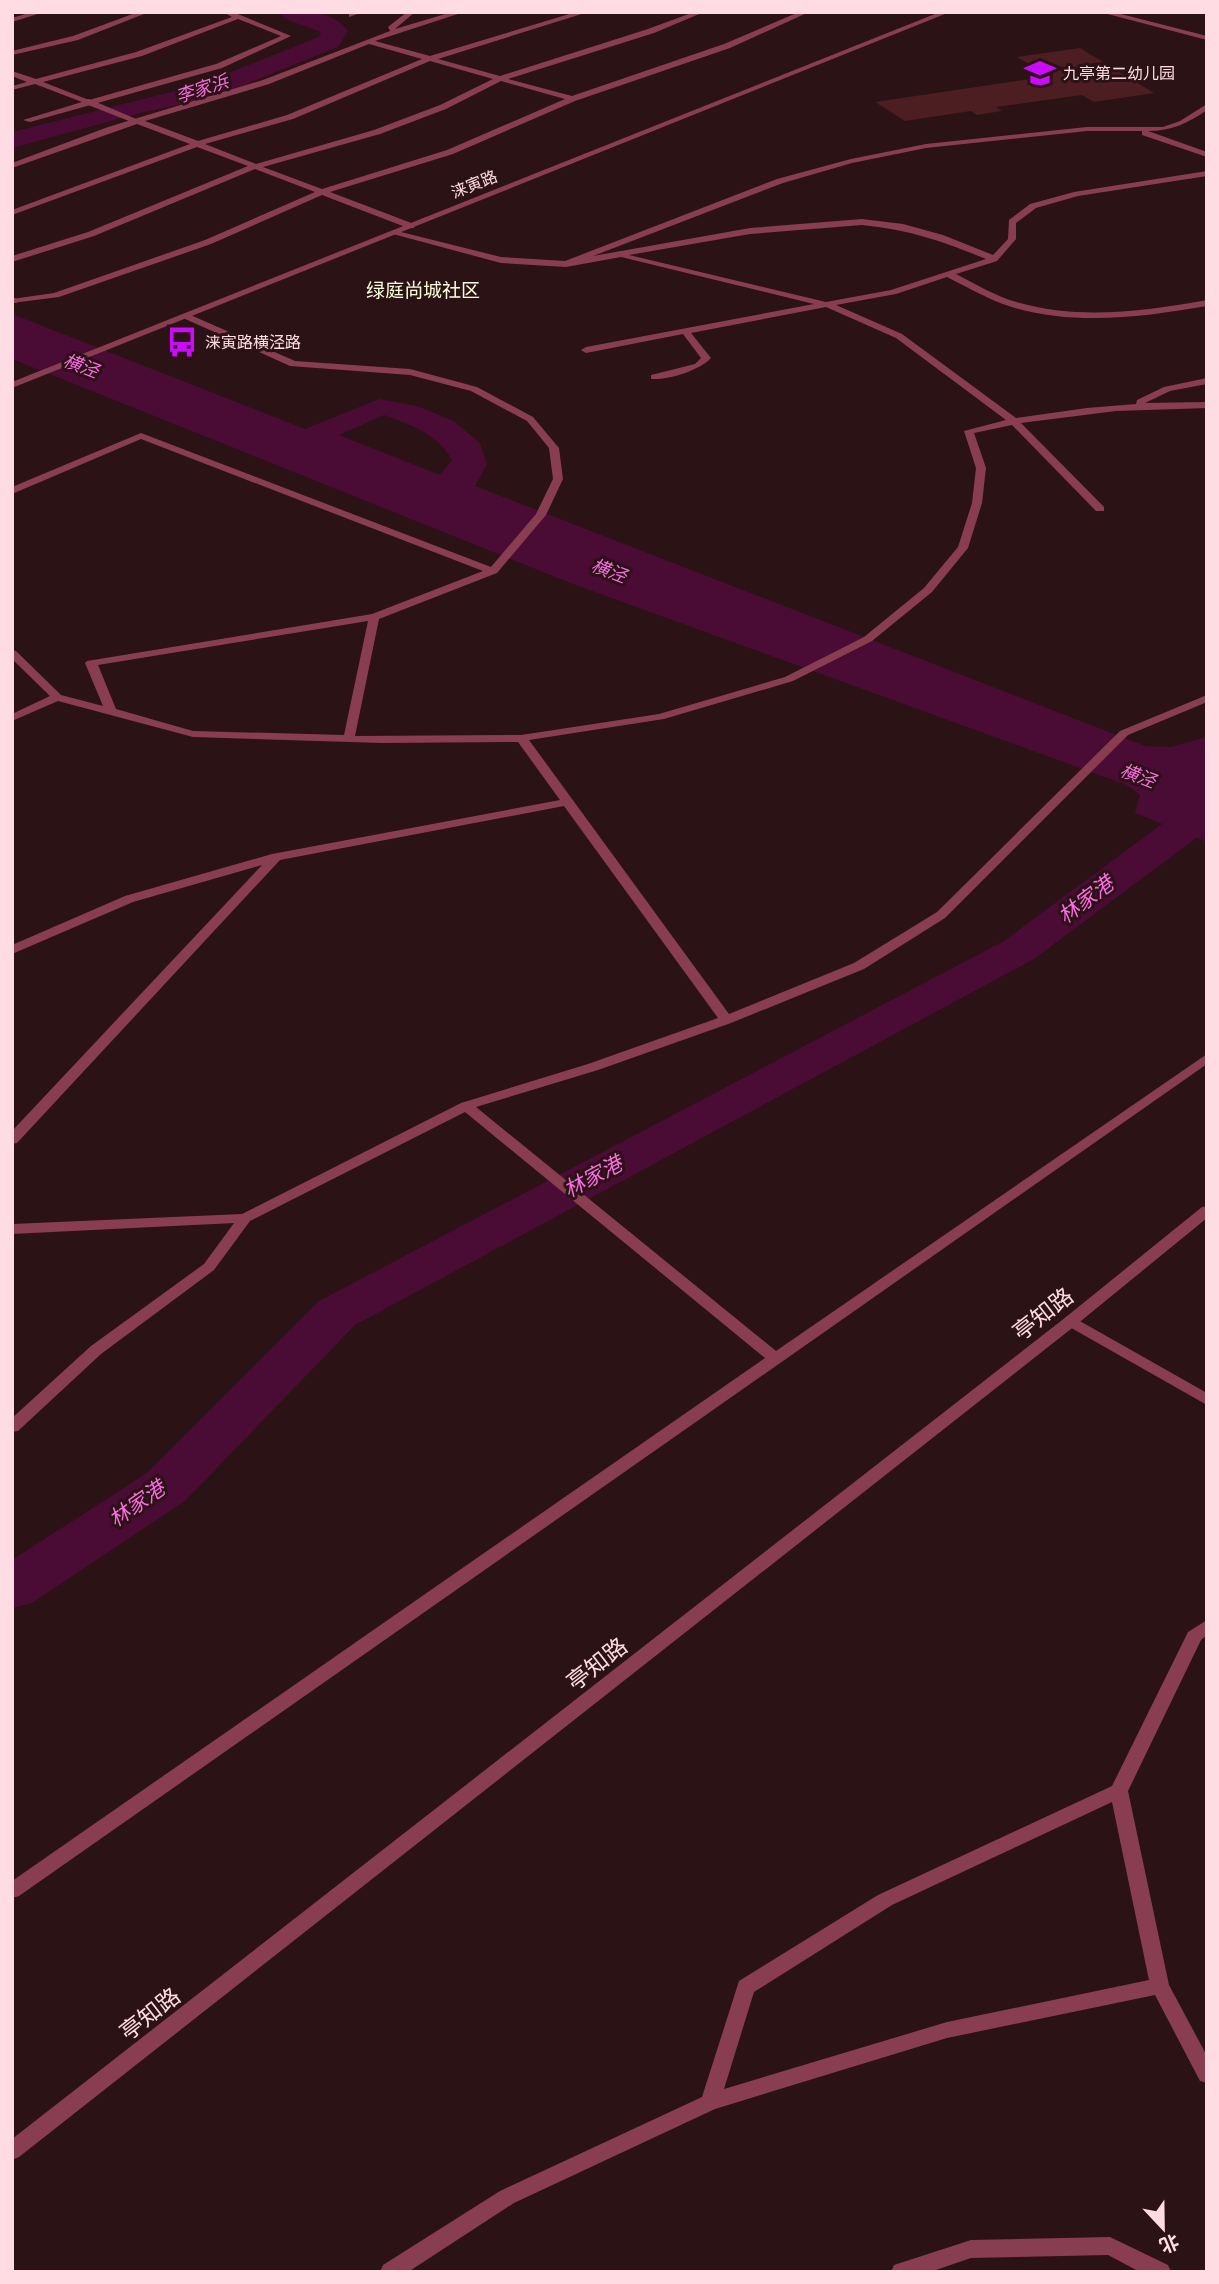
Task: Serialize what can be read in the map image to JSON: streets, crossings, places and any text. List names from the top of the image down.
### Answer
{
  "streets": {
    "street": ["涞寅路", "亭知路"]
  },
  "districts": ["绿庭尚城社区"],
  "water": ["李家浜", "横泾", "林家港"],
  "places": {
    "school or university": ["九亭第二幼儿园"],
    "bus stop": ["涞寅路横泾路"]
  },
  "north": "bottom"
}
